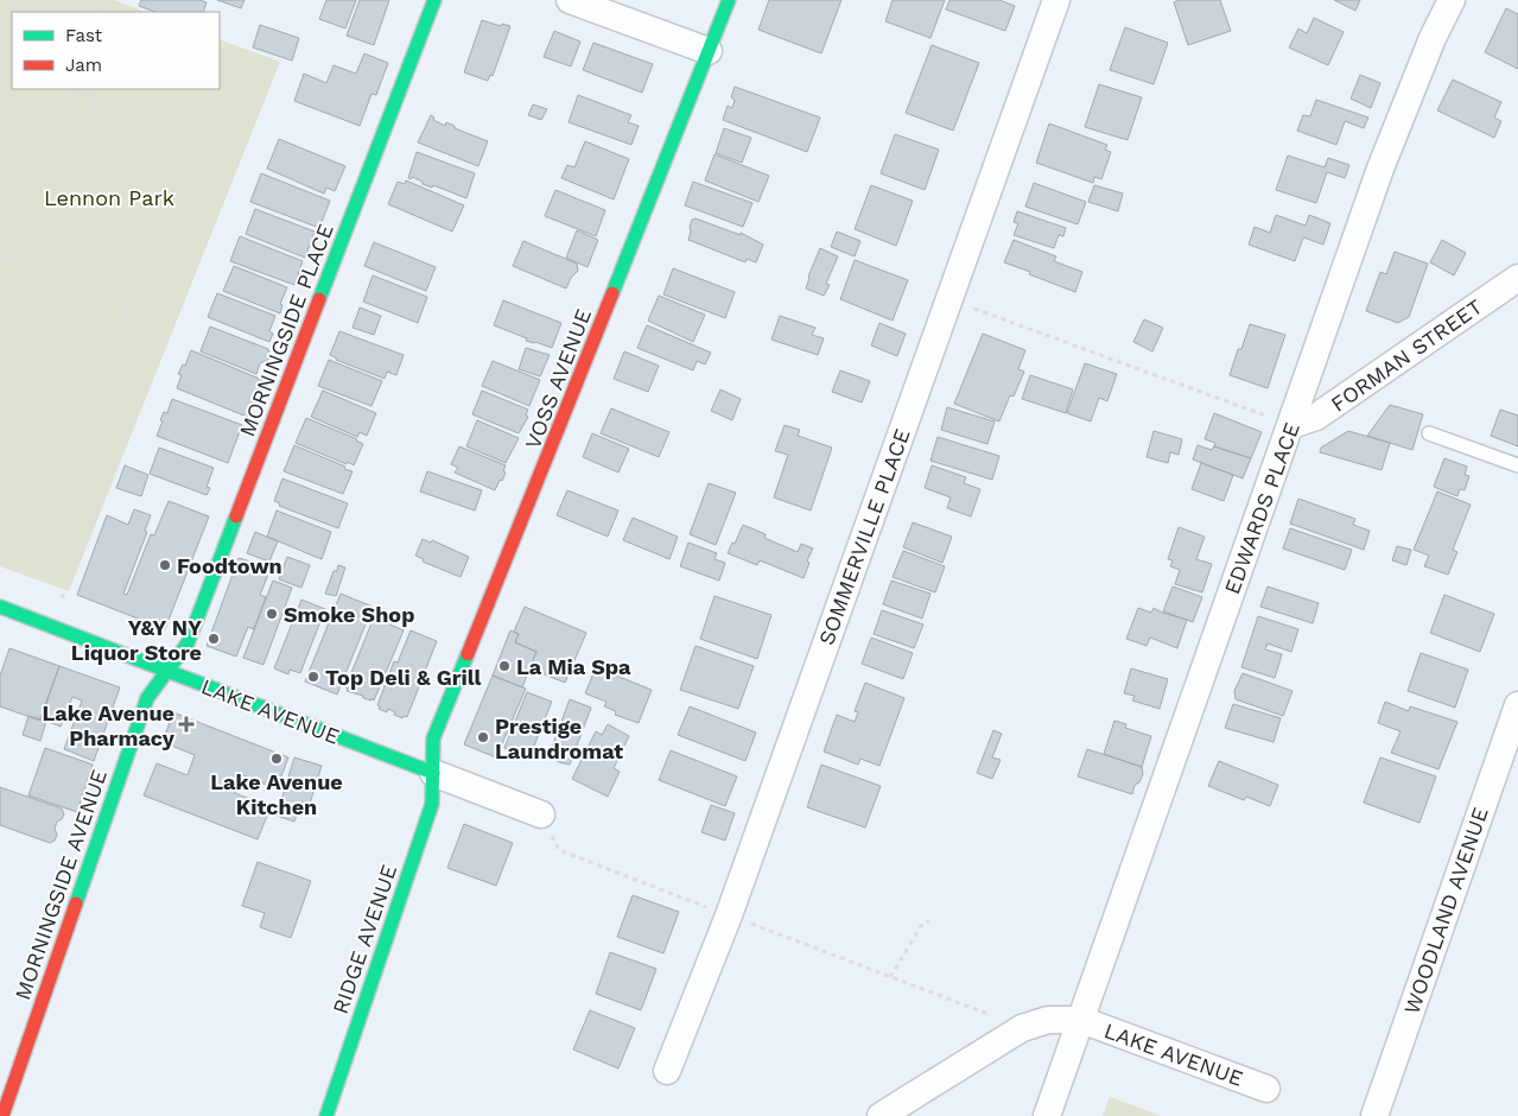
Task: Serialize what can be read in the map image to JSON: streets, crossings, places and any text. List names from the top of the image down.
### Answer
{
  "streets": {
    "street": [
      "MORNINGSIDE PLACE",
      "FORMAN STREET",
      "VOSS AVENUE",
      "EDWARDS PLACE",
      "SOMMERVILLE PLACE",
      "LAKE AVENUE",
      "MORNINGSIDE AVENUE",
      "WOODLAND AVENUE",
      "RIDGE AVENUE"
    ]
  },
  "crossings": [
    ["MORNINGSIDE PLACE", "LAKE AVENUE"],
    ["MORNINGSIDE PLACE", "MORNINGSIDE AVENUE"],
    ["FORMAN STREET", "EDWARDS PLACE"],
    ["VOSS AVENUE", "LAKE AVENUE"],
    ["VOSS AVENUE", "RIDGE AVENUE"],
    ["EDWARDS PLACE", "LAKE AVENUE"],
    ["LAKE AVENUE", "MORNINGSIDE AVENUE"],
    ["LAKE AVENUE", "RIDGE AVENUE"]
  ],
  "parks": ["Lennon Park"],
  "places": {
    "other": [
      "Foodtown",
      "Smoke Shop",
      "Y&Y NY Liquor Store",
      "La Mia Spa",
      "Top Deli & Grill",
      "Prestige Laundromat",
      "Lake Avenue Kitchen"
    ],
    "health": ["Lake Avenue Pharmacy"]
  },
  "legend": ["Fast", "Jam"]
}
